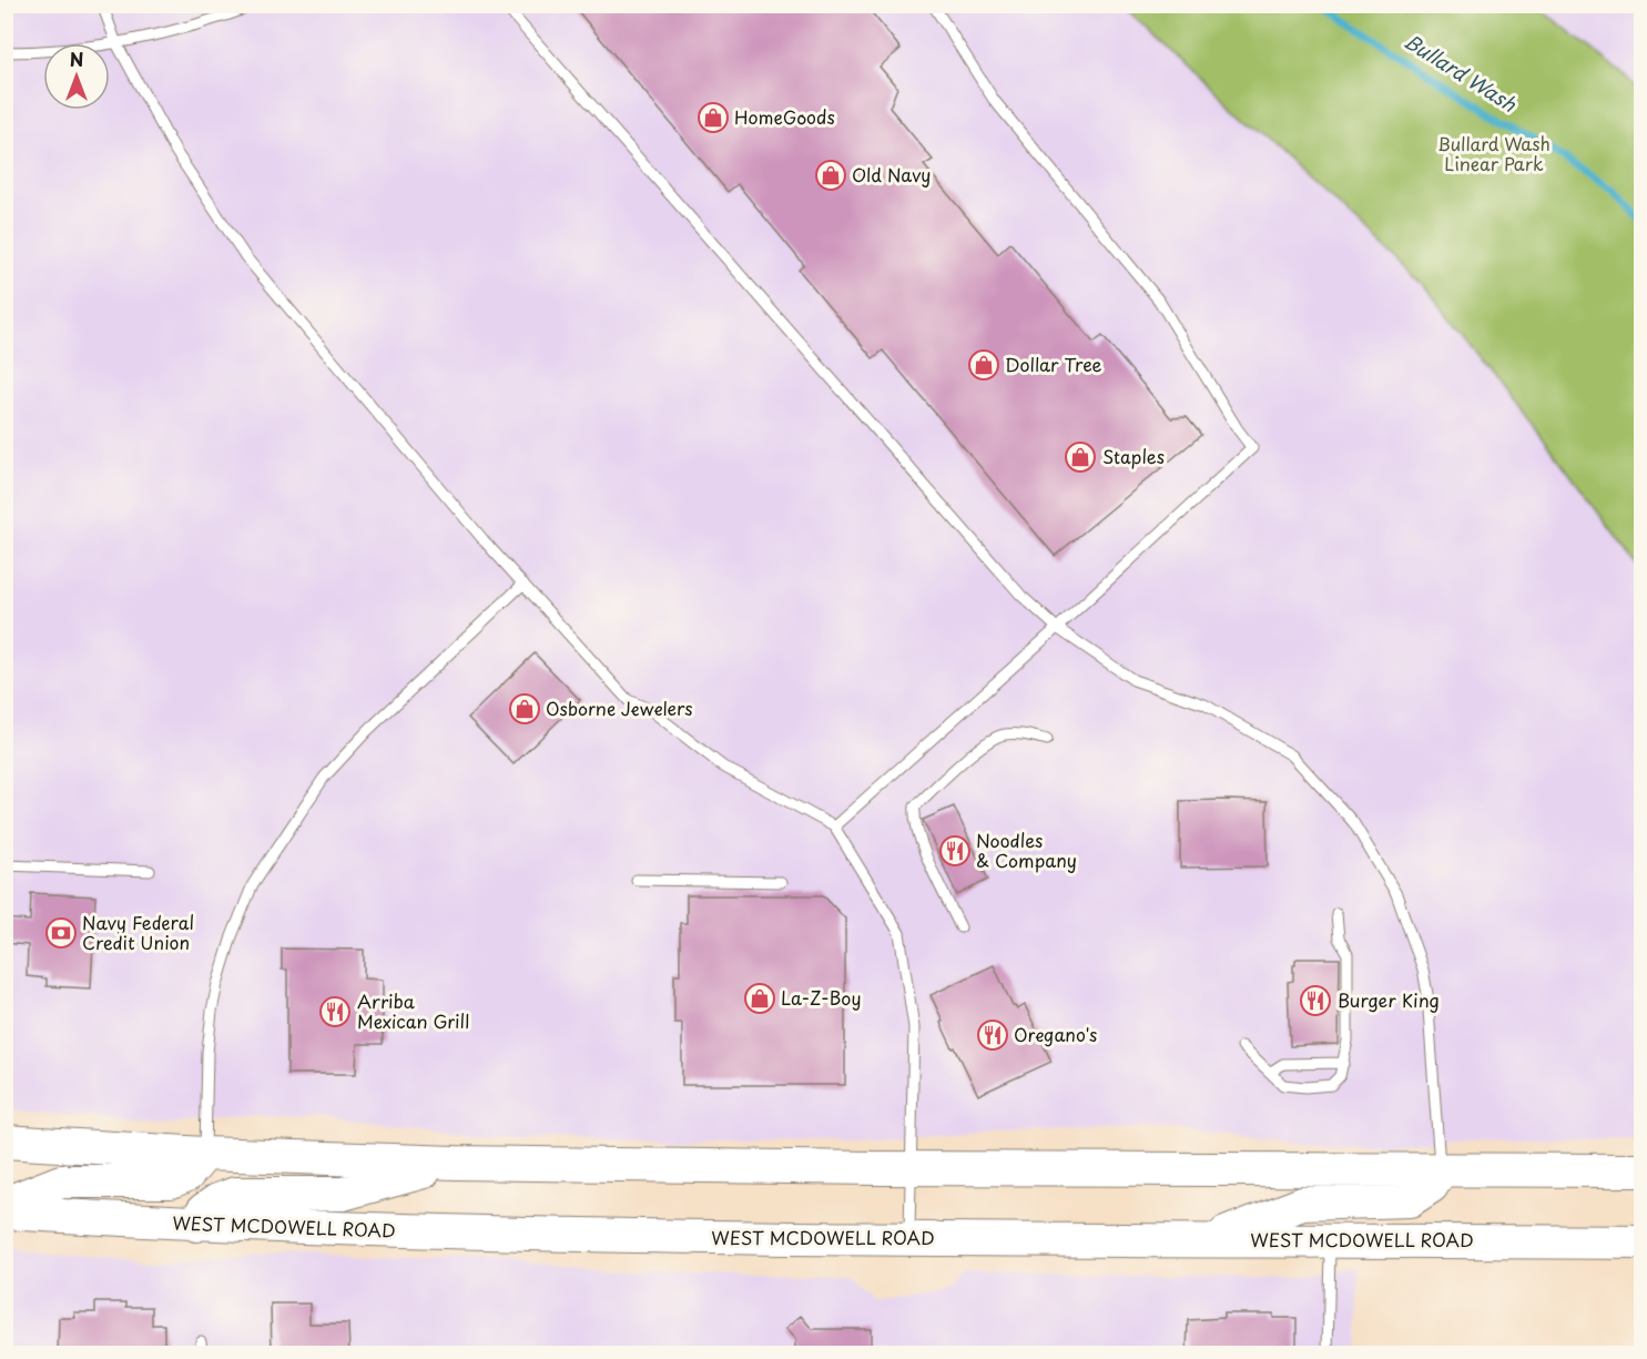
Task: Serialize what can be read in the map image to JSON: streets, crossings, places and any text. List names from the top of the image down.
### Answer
{
  "streets": {
    "main road": ["WEST MCDOWELL ROAD"]
  },
  "water": ["Bullard Wash"],
  "parks": ["Bullard Wash Linear Park"],
  "places": {
    "shop": [
      "HomeGoods",
      "Old Navy",
      "Dollar Tree",
      "Staples",
      "Osborne Jewelers",
      "La-Z-Boy"
    ],
    "restaurant": [
      "Noodles & Company",
      "Burger King",
      "Arriba Mexican Grill",
      "Oregano's"
    ],
    "bank": ["Navy Federal Credit Union"]
  },
  "north": "top"
}
